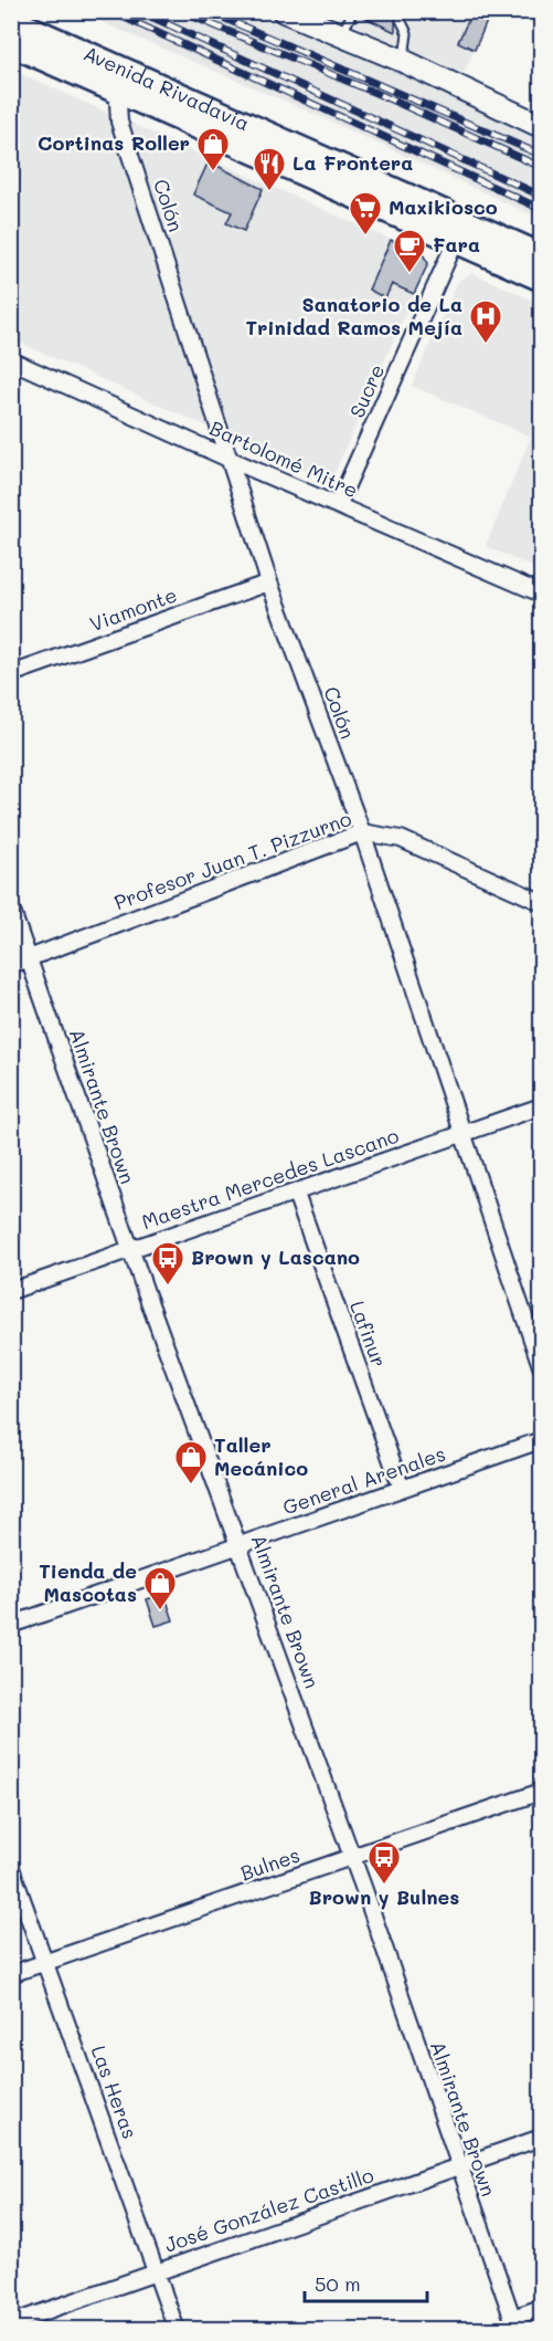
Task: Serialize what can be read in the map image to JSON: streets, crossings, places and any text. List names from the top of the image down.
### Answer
{
  "streets": {
    "main road": ["Avenida Rivadavia"],
    "street": [
      "Colón",
      "Sucre",
      "Bartolomé Mitre",
      "Viamonte",
      "Profesor Juan T. Pizzurno",
      "Almirante Brown",
      "Maestra Mercedes Lascano",
      "Lafinur",
      "General Arenales",
      "Bulnes",
      "Las Heras",
      "José González Castillo"
    ]
  },
  "crossings": [
    ["Avenida Rivadavia", "Colón"],
    ["Avenida Rivadavia", "Sucre"],
    ["Colón", "Bartolomé Mitre"],
    ["Colón", "Viamonte"],
    ["Colón", "Profesor Juan T. Pizzurno"],
    ["Colón", "Maestra Mercedes Lascano"],
    ["Sucre", "Bartolomé Mitre"],
    ["Profesor Juan T. Pizzurno", "Almirante Brown"],
    ["Almirante Brown", "Maestra Mercedes Lascano"],
    ["Almirante Brown", "General Arenales"],
    ["Almirante Brown", "Bulnes"],
    ["Almirante Brown", "José González Castillo"],
    ["Maestra Mercedes Lascano", "Lafinur"],
    ["Lafinur", "General Arenales"],
    ["Bulnes", "Las Heras"],
    ["Las Heras", "José González Castillo"]
  ],
  "places": {
    "shop": ["Cortinas Roller", "Taller Mecánico", "Tienda de Mascotas"],
    "restaurant": ["La Frontera"],
    "supermarket": ["Maxikiosco"],
    "cafe": ["Fara"],
    "hospital": ["Sanatorio de La Trinidad Ramos Mejía"],
    "bus stop": ["Brown y Lascano", "Brown y Bulnes"]
  },
  "scale_bar": "50 m"
}
